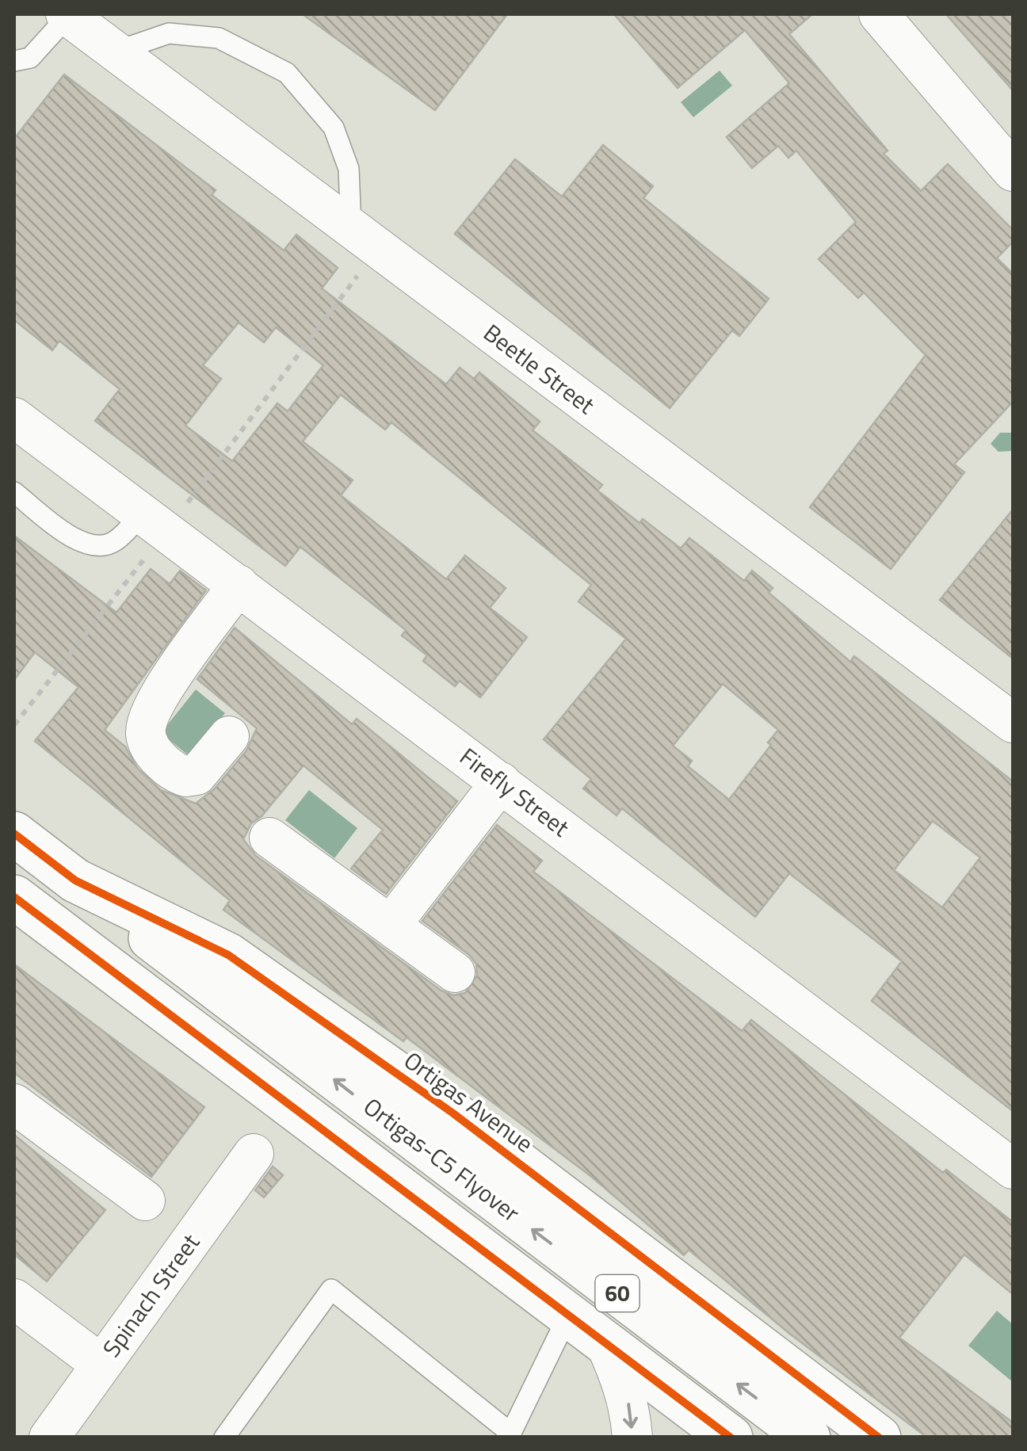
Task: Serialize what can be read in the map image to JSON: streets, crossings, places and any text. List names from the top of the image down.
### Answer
{
  "streets": {
    "main road": ["Ortigas Avenue", "Ortigas-C5 Flyover", "60"],
    "street": ["Beetle Street", "Firefly Street", "Spinach Street"]
  },
  "crossings": [
    ["Ortigas Avenue", "Ortigas-C5 Flyover"]
  ]
}
